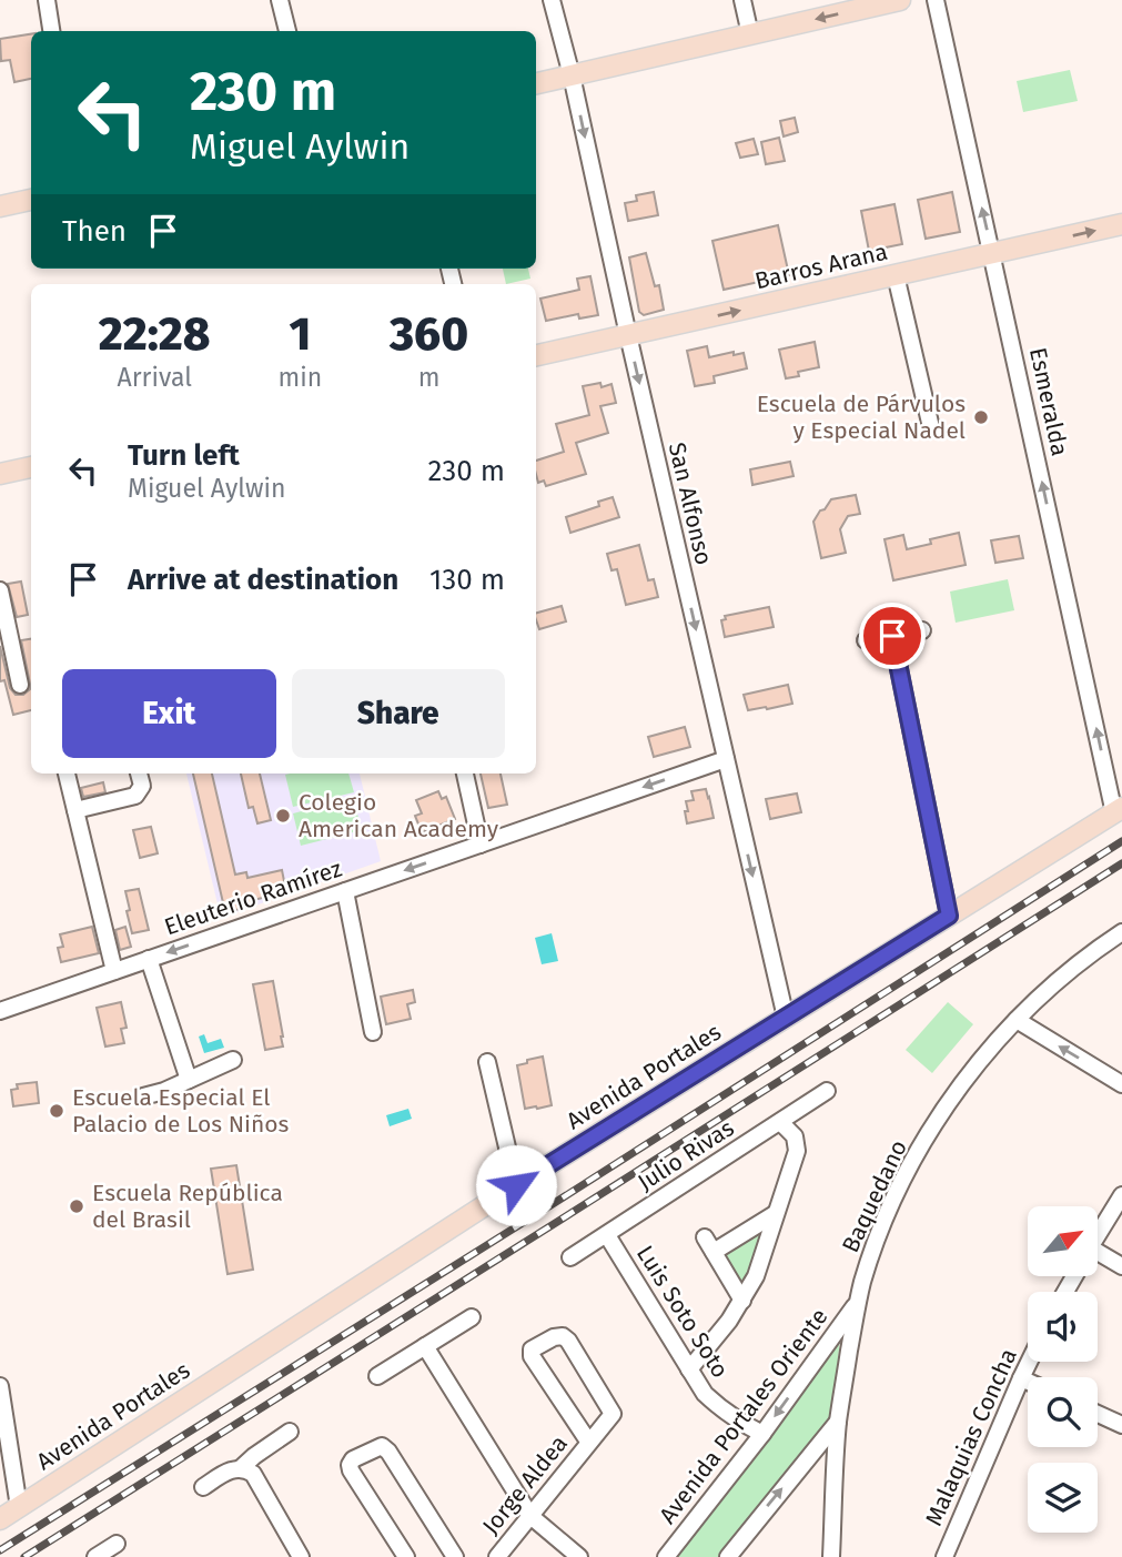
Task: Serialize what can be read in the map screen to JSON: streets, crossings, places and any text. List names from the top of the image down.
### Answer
{
  "streets": {
    "main road": ["Barros Arana", "Avenida Portales"],
    "street": [
      "Esmeralda",
      "San Alfonso",
      "Eleuterio Ramírez",
      "Julio Rivas",
      "Baquedano",
      "Luis Soto Soto",
      "Avenida Portales Oriente",
      "Malaquias Concha",
      "Jorge Aldea"
    ]
  },
  "crossings": [
    ["Barros Arana", "Esmeralda"],
    ["Barros Arana", "San Alfonso"],
    ["Esmeralda", "Avenida Portales"],
    ["San Alfonso", "Eleuterio Ramírez"],
    ["San Alfonso", "Avenida Portales"],
    ["Julio Rivas", "Luis Soto Soto"],
    ["Baquedano", "Avenida Portales Oriente"],
    ["Luis Soto Soto", "Avenida Portales Oriente"]
  ],
  "one_way": [
    "Barros Arana",
    "Esmeralda",
    "San Alfonso",
    "Eleuterio Ramírez"
  ],
  "places": [
    "Escuela de Párvulos y Especial Nadel",
    "Colegio American Academy",
    "Escuela Especial El Palacio de Los Niños",
    "Escuela República del Brasil"
  ],
  "north": "top right",
  "page": {
    "turn": ["230 m", "Miguel Aylwin"],
    "then": "Then",
    "eta": [
      "22:28",
      "Arrival",
      "1",
      "min",
      "360",
      "m"
    ],
    "list": [
      {
        "name": "Turn left",
        "note": "Miguel Aylwin",
        "value": "230 m"
      },
      {
        "name": "Arrive at destination",
        "value": "130 m"
      }
    ],
    "buttons": ["Exit", "Share"]
  }
}
